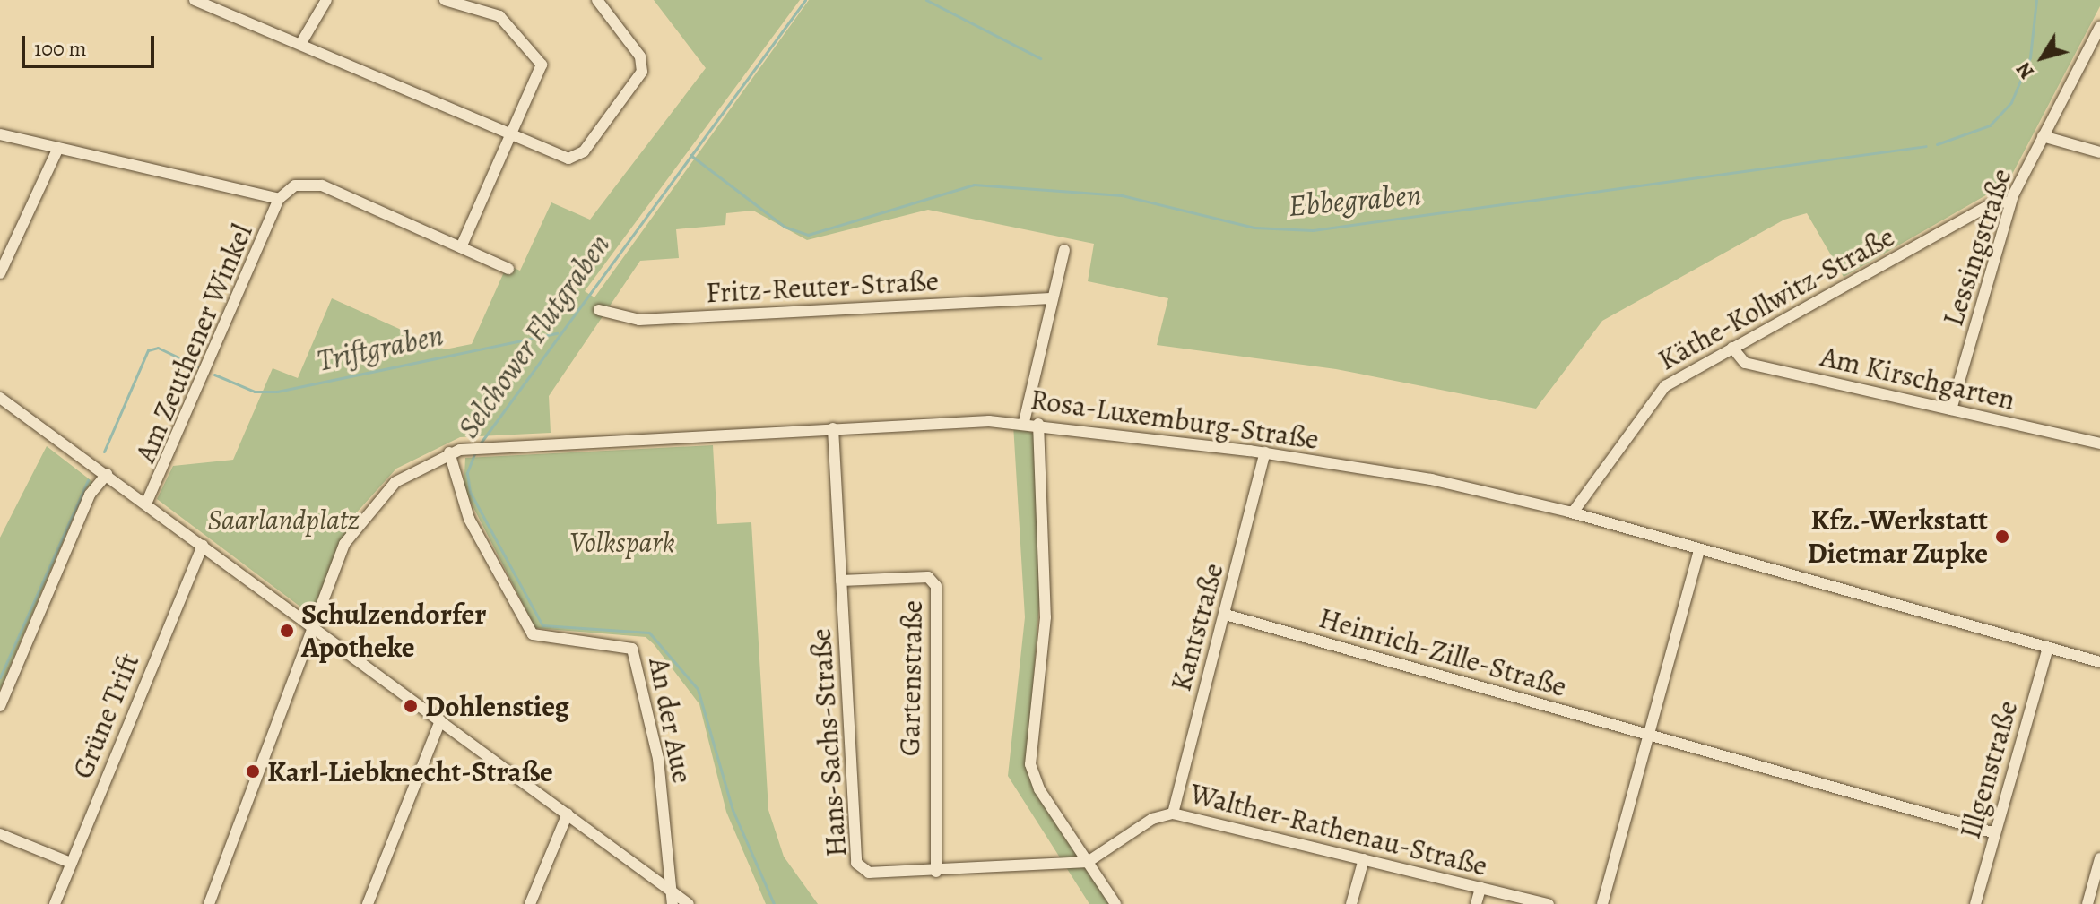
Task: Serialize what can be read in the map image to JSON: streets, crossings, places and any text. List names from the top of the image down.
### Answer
{
  "streets": {
    "street": [
      "Lessingstraße",
      "Fritz-Reuter-Straße",
      "Käthe-Kollwitz-Straße",
      "Am Zeuthener Winkel",
      "Am Kirschgarten",
      "Rosa-Luxemburg-Straße",
      "Kantstraße",
      "Heinrich-Zille-Straße",
      "Gartenstraße",
      "Grüne Trift",
      "An der Aue",
      "Hans-Sachs-Straße",
      "Illgenstraße",
      "Walther-Rathenau-Straße"
    ]
  },
  "crossings": [
    ["Lessingstraße", "Käthe-Kollwitz-Straße"],
    ["Lessingstraße", "Am Kirschgarten"],
    ["Käthe-Kollwitz-Straße", "Am Kirschgarten"],
    ["Käthe-Kollwitz-Straße", "Rosa-Luxemburg-Straße"],
    ["Rosa-Luxemburg-Straße", "Kantstraße"],
    ["Rosa-Luxemburg-Straße", "An der Aue"],
    ["Rosa-Luxemburg-Straße", "Hans-Sachs-Straße"],
    ["Rosa-Luxemburg-Straße", "Illgenstraße"],
    ["Kantstraße", "Heinrich-Zille-Straße"],
    ["Kantstraße", "Walther-Rathenau-Straße"],
    ["Heinrich-Zille-Straße", "Illgenstraße"],
    ["Gartenstraße", "Hans-Sachs-Straße"],
    ["Hans-Sachs-Straße", "Walther-Rathenau-Straße"]
  ],
  "water": ["Ebbegraben", "Selchower Flutgraben", "Triftgraben"],
  "parks": ["Saarlandplatz", "Volkspark"],
  "places": [
    "Kfz.-Werkstatt Dietmar Zupke",
    "Schulzendorfer Apotheke",
    "Dohlenstieg",
    "Karl-Liebknecht-Straße"
  ],
  "scale_bar": "100 m",
  "north": "bottom left"
}
